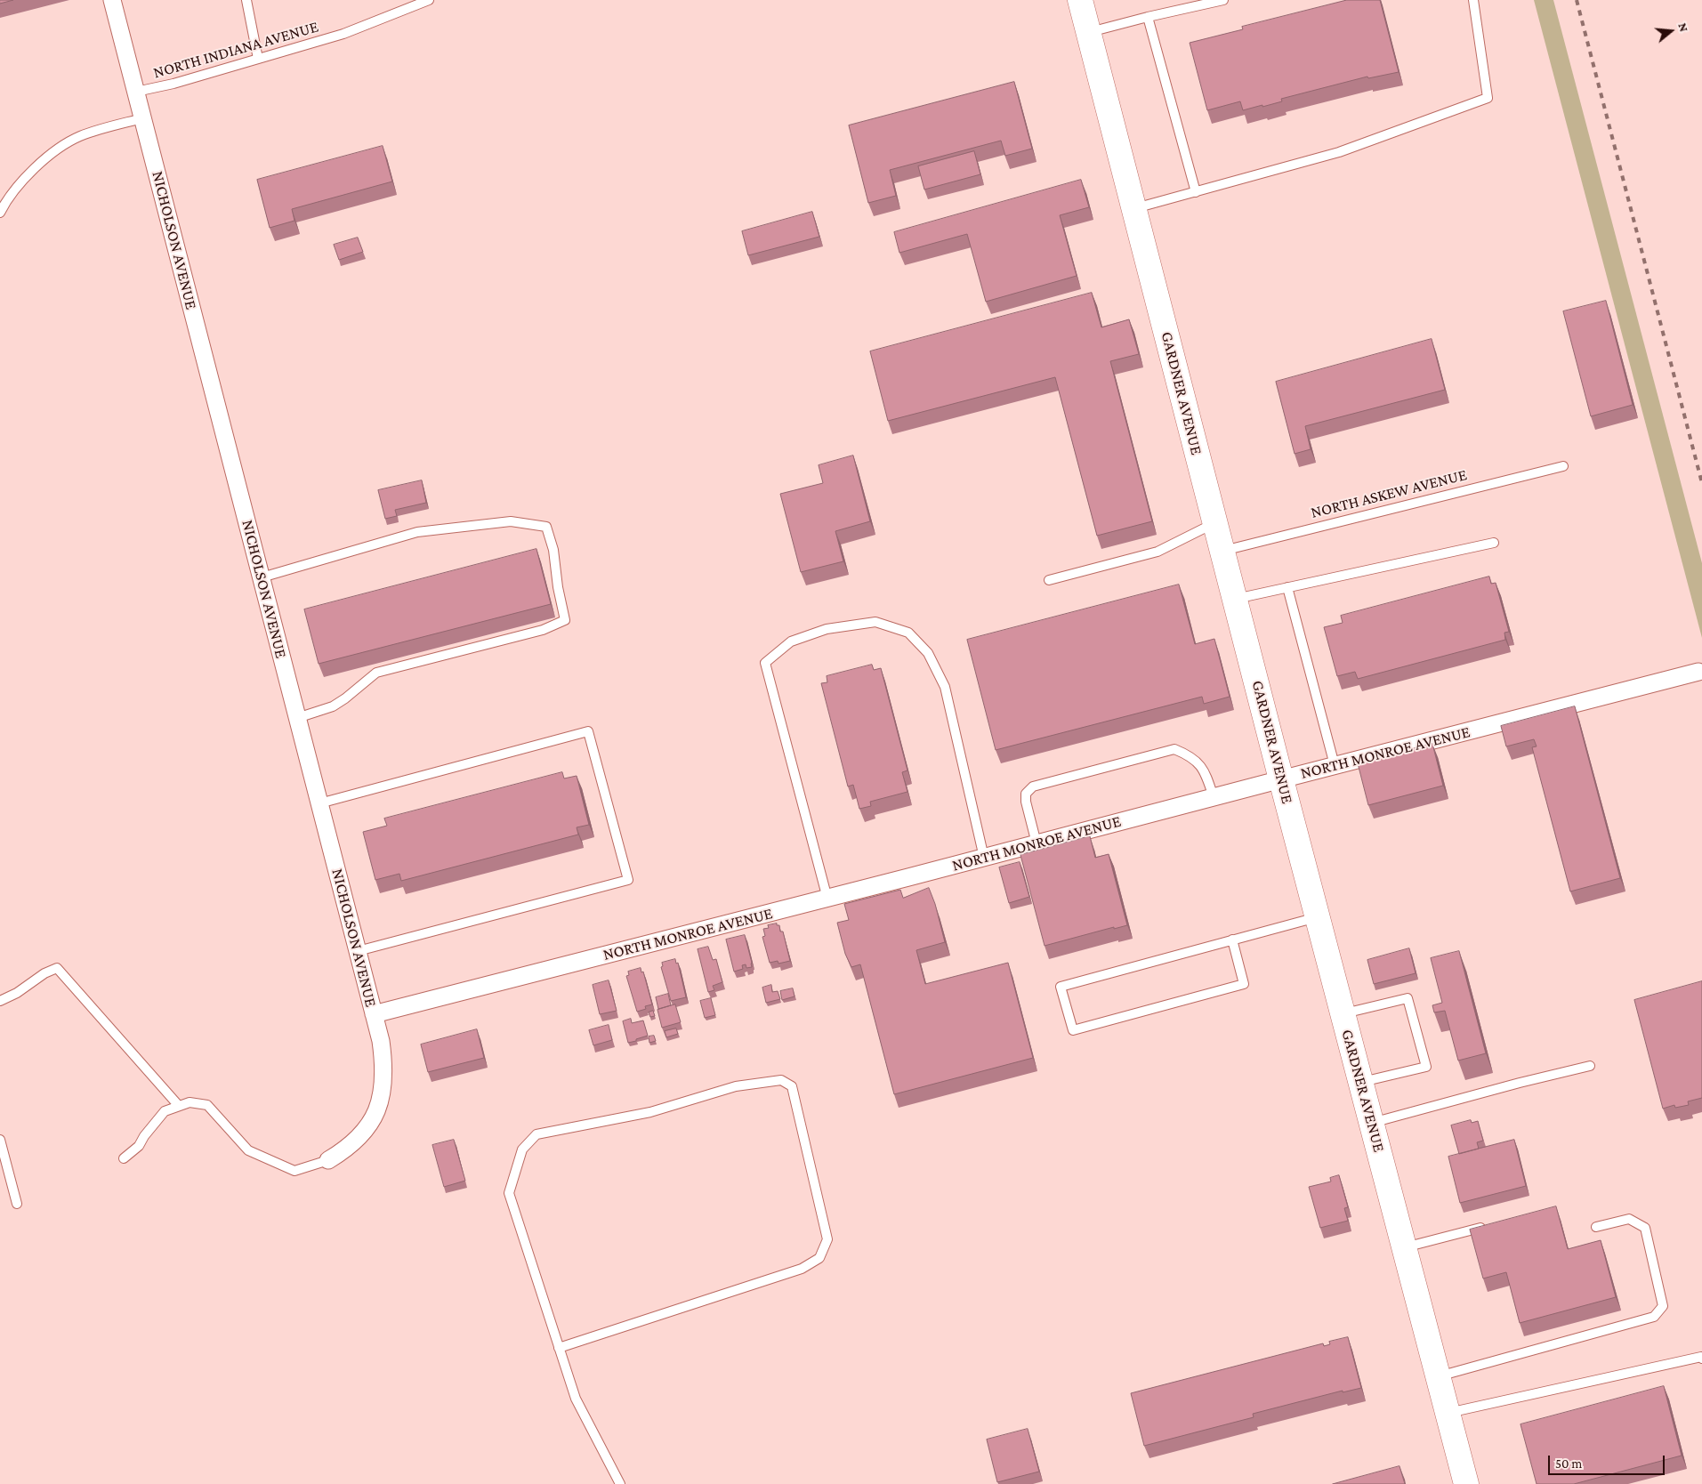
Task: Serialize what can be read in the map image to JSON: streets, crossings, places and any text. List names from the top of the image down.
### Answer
{
  "streets": {
    "street": ["NICHOLSON AVENUE", "GARDNER AVENUE", "NORTH MONROE AVENUE"],
    "lane": ["NORTH INDIANA AVENUE", "NORTH ASKEW AVENUE"]
  },
  "crossings": [
    ["NORTH INDIANA AVENUE", "NICHOLSON AVENUE"],
    ["NICHOLSON AVENUE", "NORTH MONROE AVENUE"],
    ["GARDNER AVENUE", "NORTH ASKEW AVENUE"],
    ["GARDNER AVENUE", "NORTH MONROE AVENUE"]
  ],
  "scale_bar": "50 m",
  "north": "right"
}
